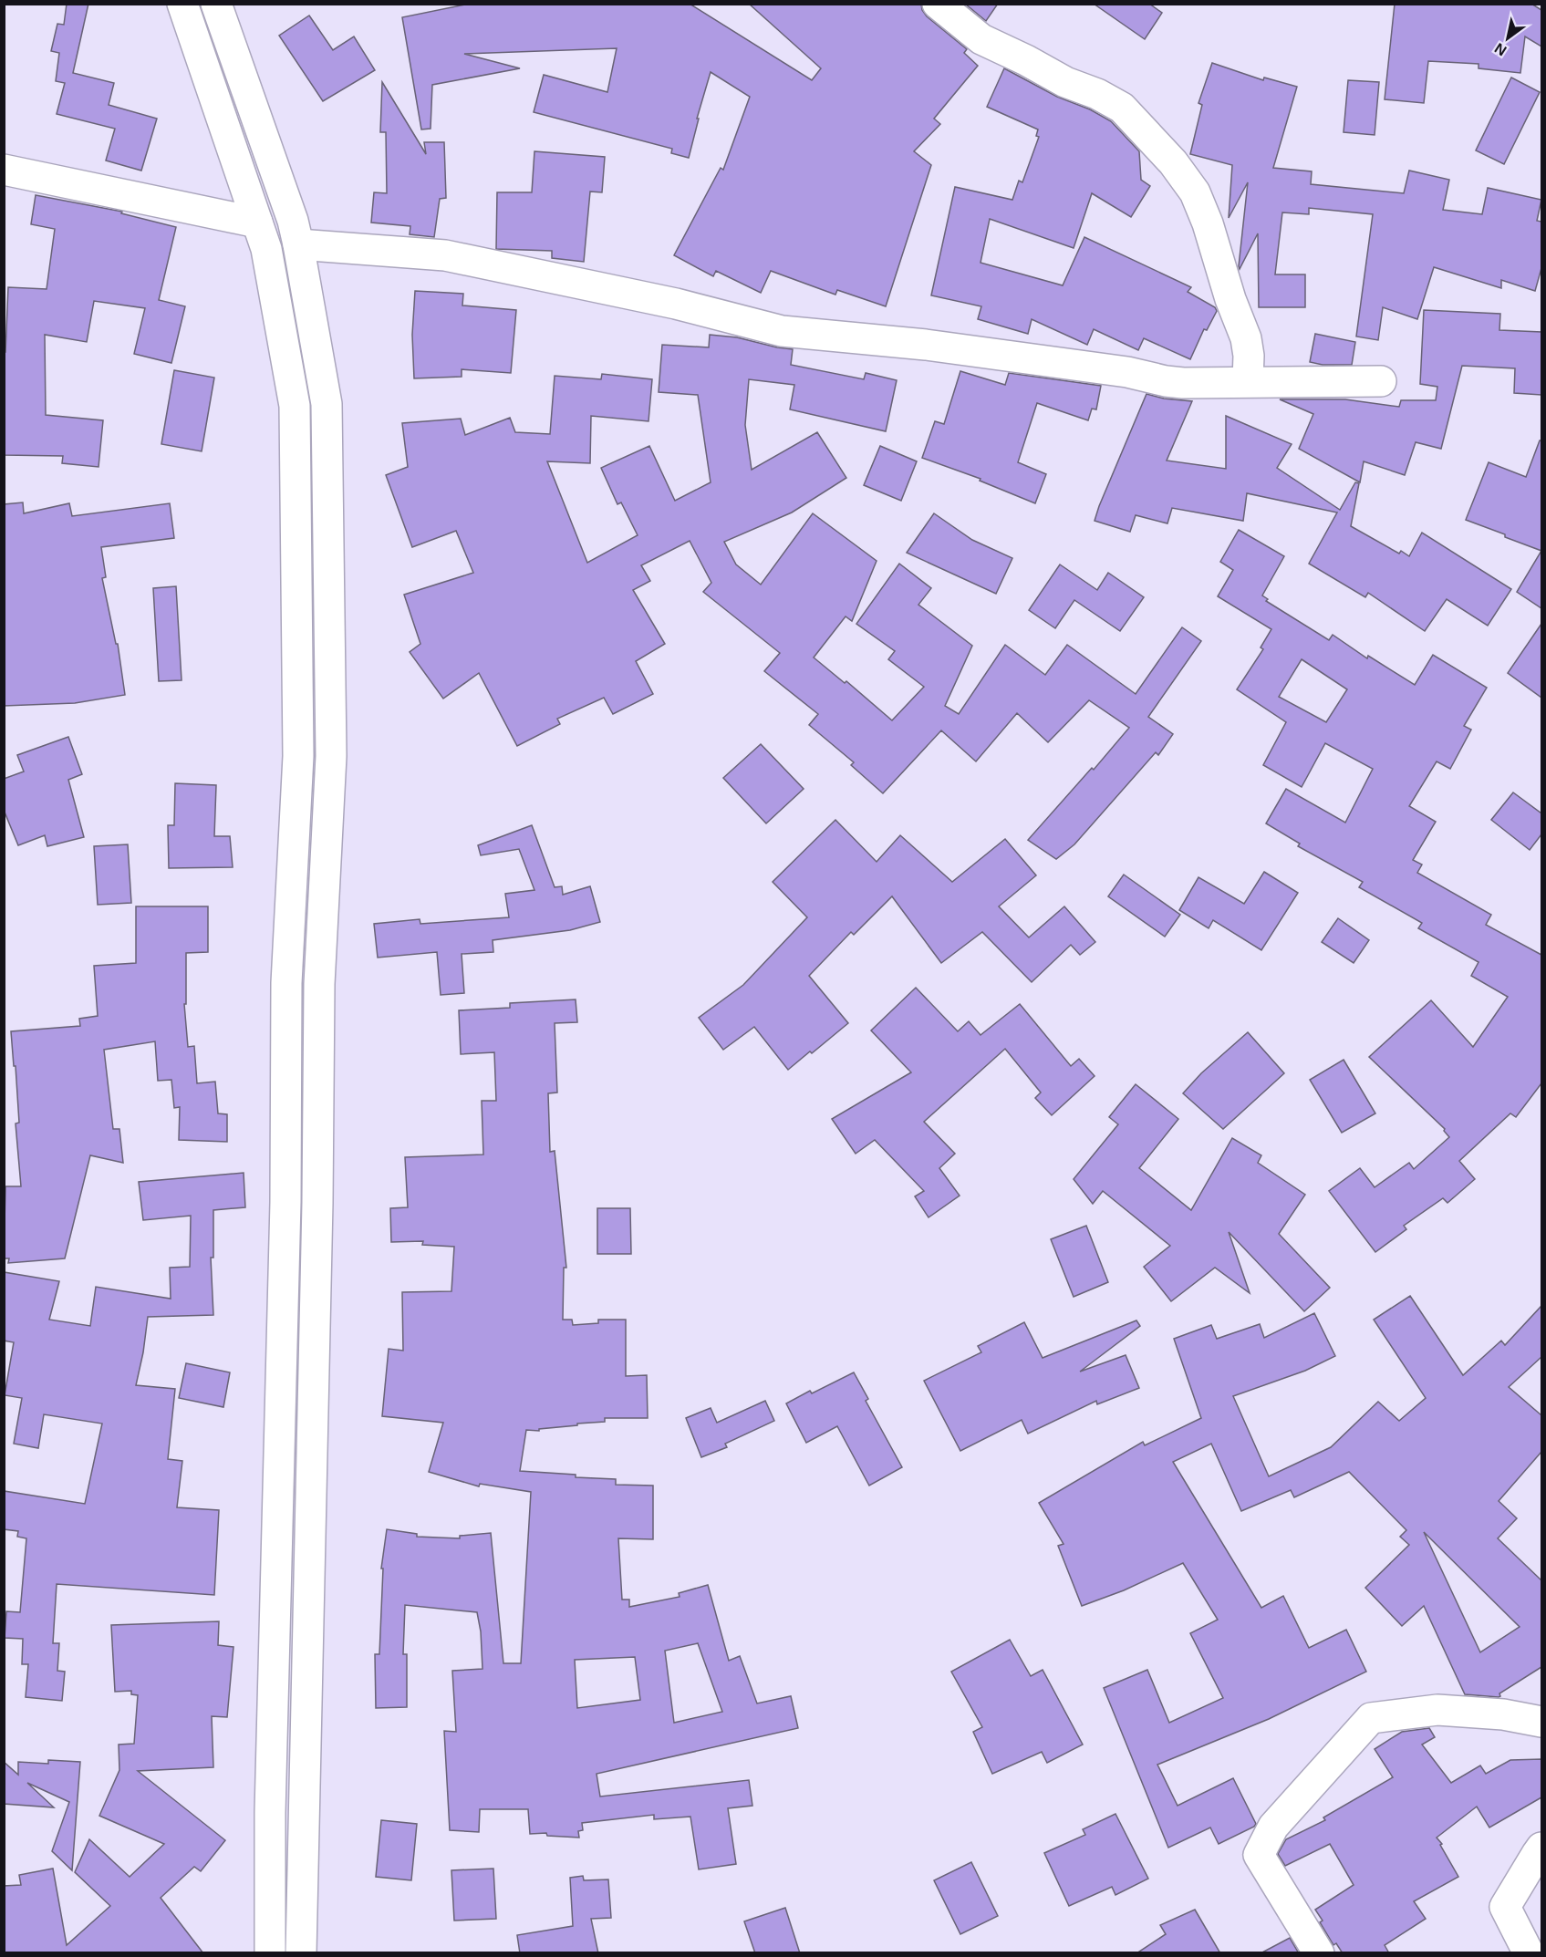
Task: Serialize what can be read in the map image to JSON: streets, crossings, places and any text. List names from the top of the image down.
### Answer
{
  "north": "bottom left"
}
